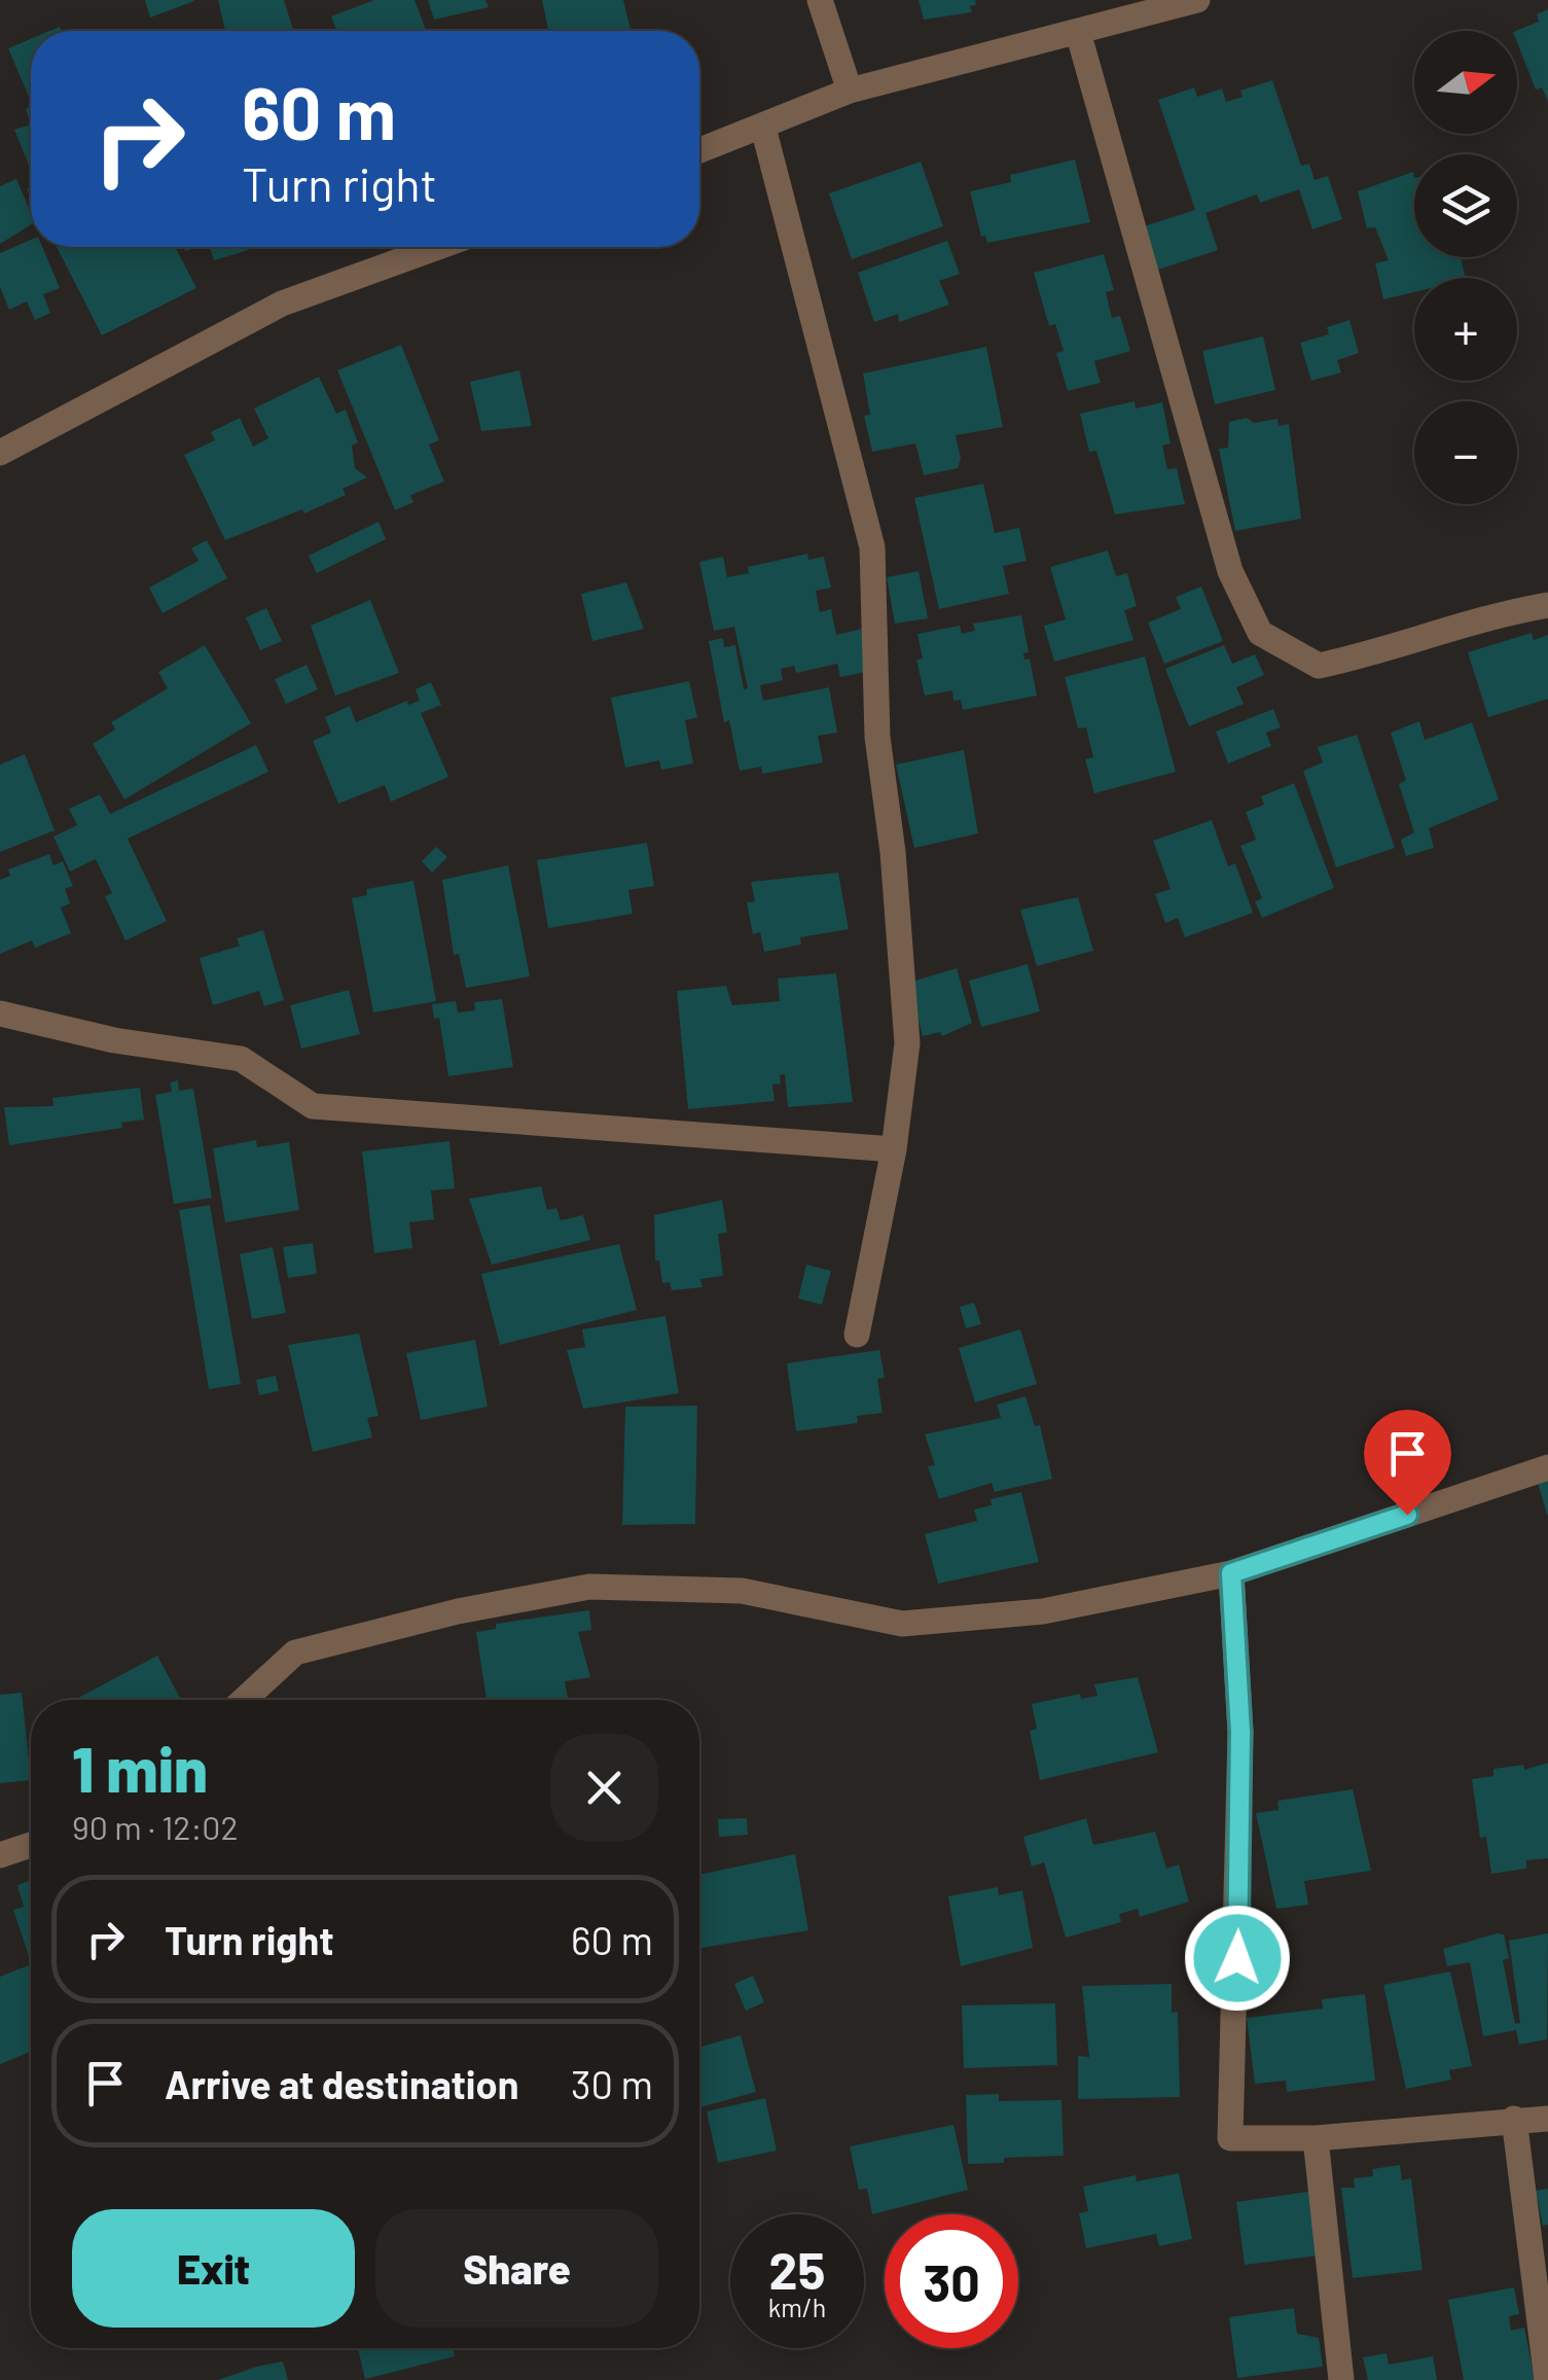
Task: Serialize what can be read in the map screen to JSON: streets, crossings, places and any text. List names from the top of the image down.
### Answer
{
  "north": "right",
  "page": {
    "map_buttons": ["+", "−"],
    "turn": ["60 m", "Turn right"],
    "heading": ["1 min", "90 m · 12:02"],
    "list": [
      {
        "name": "Turn right",
        "value": "60 m"
      },
      {
        "name": "Arrive at destination",
        "value": "30 m"
      }
    ],
    "buttons": ["Exit", "Share"],
    "speed": "25 km/h",
    "limit": "30"
  }
}
